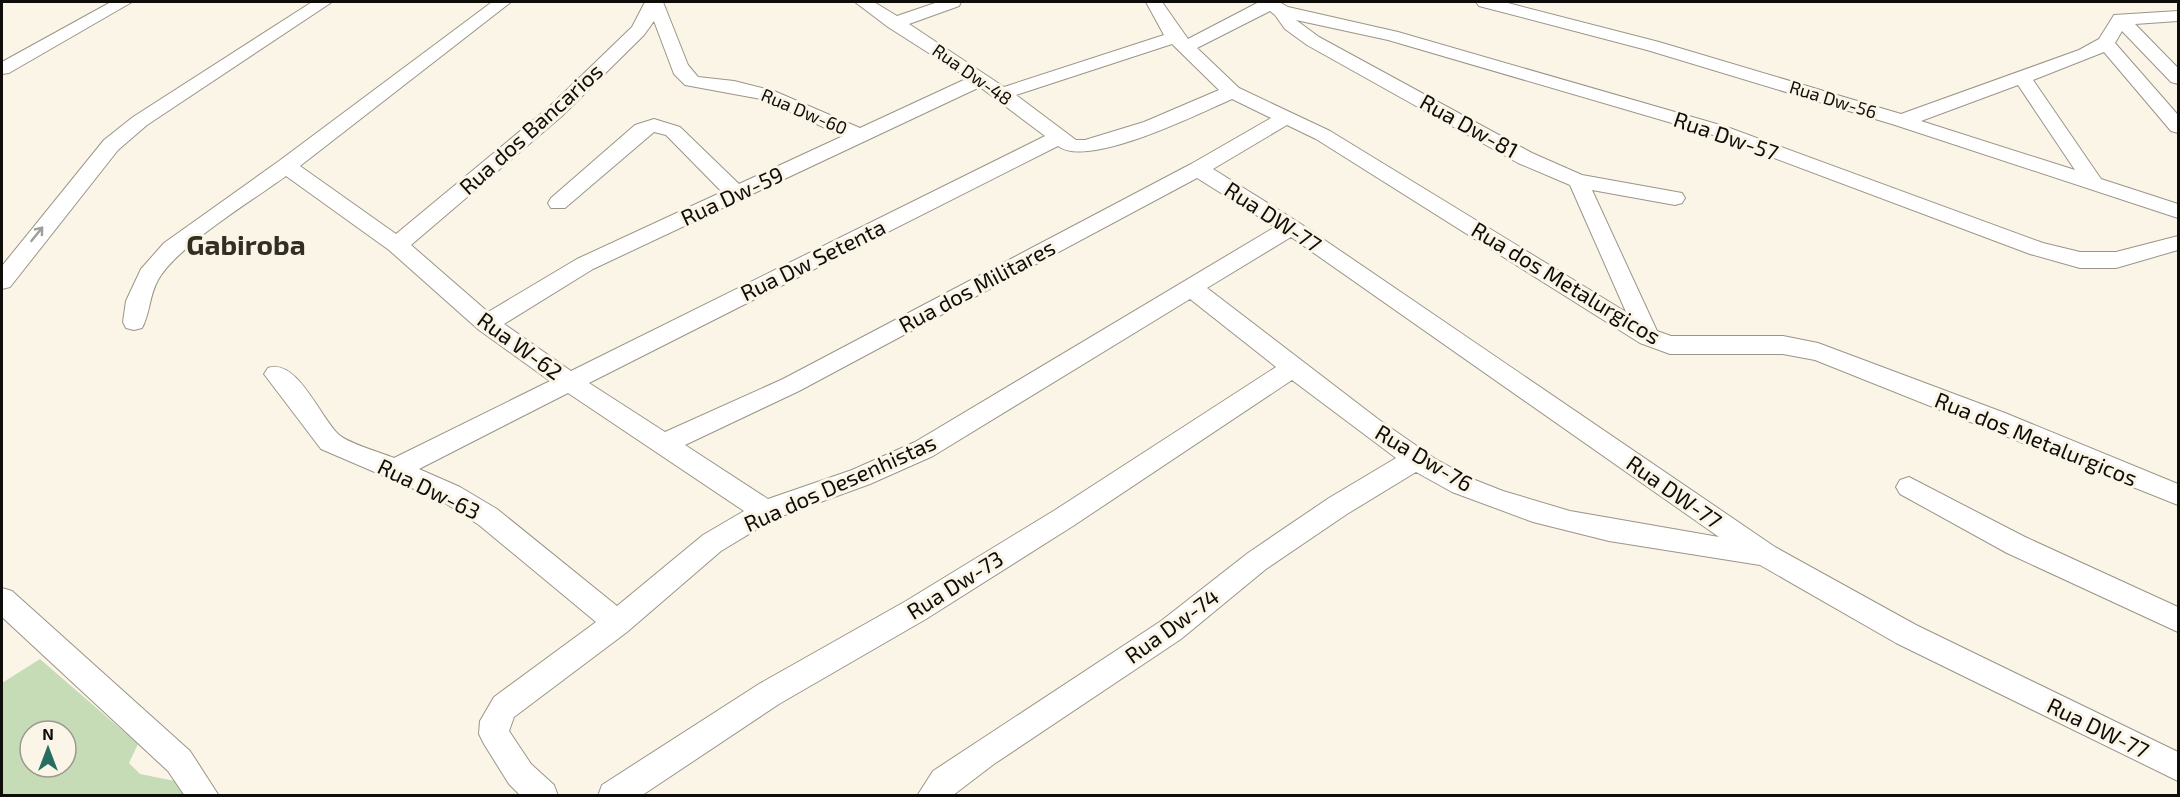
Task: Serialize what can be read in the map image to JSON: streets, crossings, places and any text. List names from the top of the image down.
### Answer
{
  "streets": {
    "street": [
      "Rua Dw-48",
      "Rua Dw-56",
      "Rua Dw-60",
      "Rua Dw-81",
      "Rua dos Bancarios",
      "Rua Dw-57",
      "Rua Dw-59",
      "Rua DW-77",
      "Rua Dw Setenta",
      "Rua dos Metalurgicos",
      "Rua dos Militares",
      "Rua W-62",
      "Rua Dw-76",
      "Rua dos Desenhistas",
      "Rua Dw-63",
      "Rua Dw-73",
      "Rua Dw-74"
    ]
  },
  "crossings": [
    ["Rua Dw-48", "Rua Dw-59"],
    ["Rua Dw-48", "Rua Dw Setenta"],
    ["Rua Dw-48", "Rua dos Metalurgicos"],
    ["Rua Dw-60", "Rua dos Bancarios"],
    ["Rua Dw-60", "Rua Dw-59"],
    ["Rua Dw-81", "Rua Dw-57"],
    ["Rua dos Bancarios", "Rua W-62"],
    ["Rua Dw-59", "Rua W-62"],
    ["Rua DW-77", "Rua dos Militares"],
    ["Rua DW-77", "Rua Dw-76"],
    ["Rua DW-77", "Rua dos Desenhistas"],
    ["Rua Dw Setenta", "Rua W-62"],
    ["Rua Dw Setenta", "Rua Dw-63"],
    ["Rua dos Metalurgicos", "Rua dos Militares"],
    ["Rua dos Militares", "Rua W-62"],
    ["Rua W-62", "Rua dos Desenhistas"],
    ["Rua Dw-76", "Rua dos Desenhistas"],
    ["Rua Dw-76", "Rua Dw-73"],
    ["Rua Dw-76", "Rua Dw-74"],
    ["Rua dos Desenhistas", "Rua Dw-63"]
  ],
  "districts": ["Gabiroba"],
  "north": "top"
}
